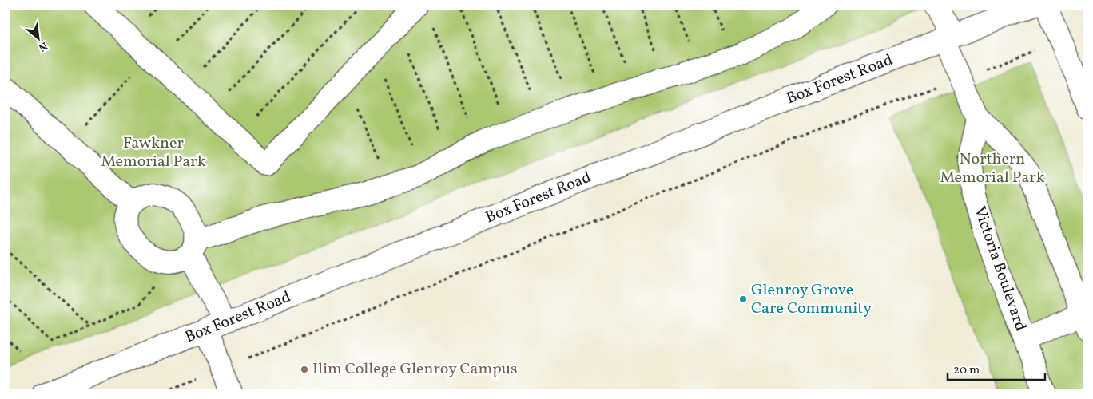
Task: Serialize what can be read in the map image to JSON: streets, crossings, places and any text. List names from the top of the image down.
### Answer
{
  "streets": {
    "street": ["Box Forest Road", "Victoria Boulevard"]
  },
  "parks": ["Fawkner Memorial Park", "Northern Memorial Park"],
  "places": ["Glenroy Grove Care Community", "Ilim College Glenroy Campus"],
  "scale_bar": "20 m",
  "north": "bottom right"
}
